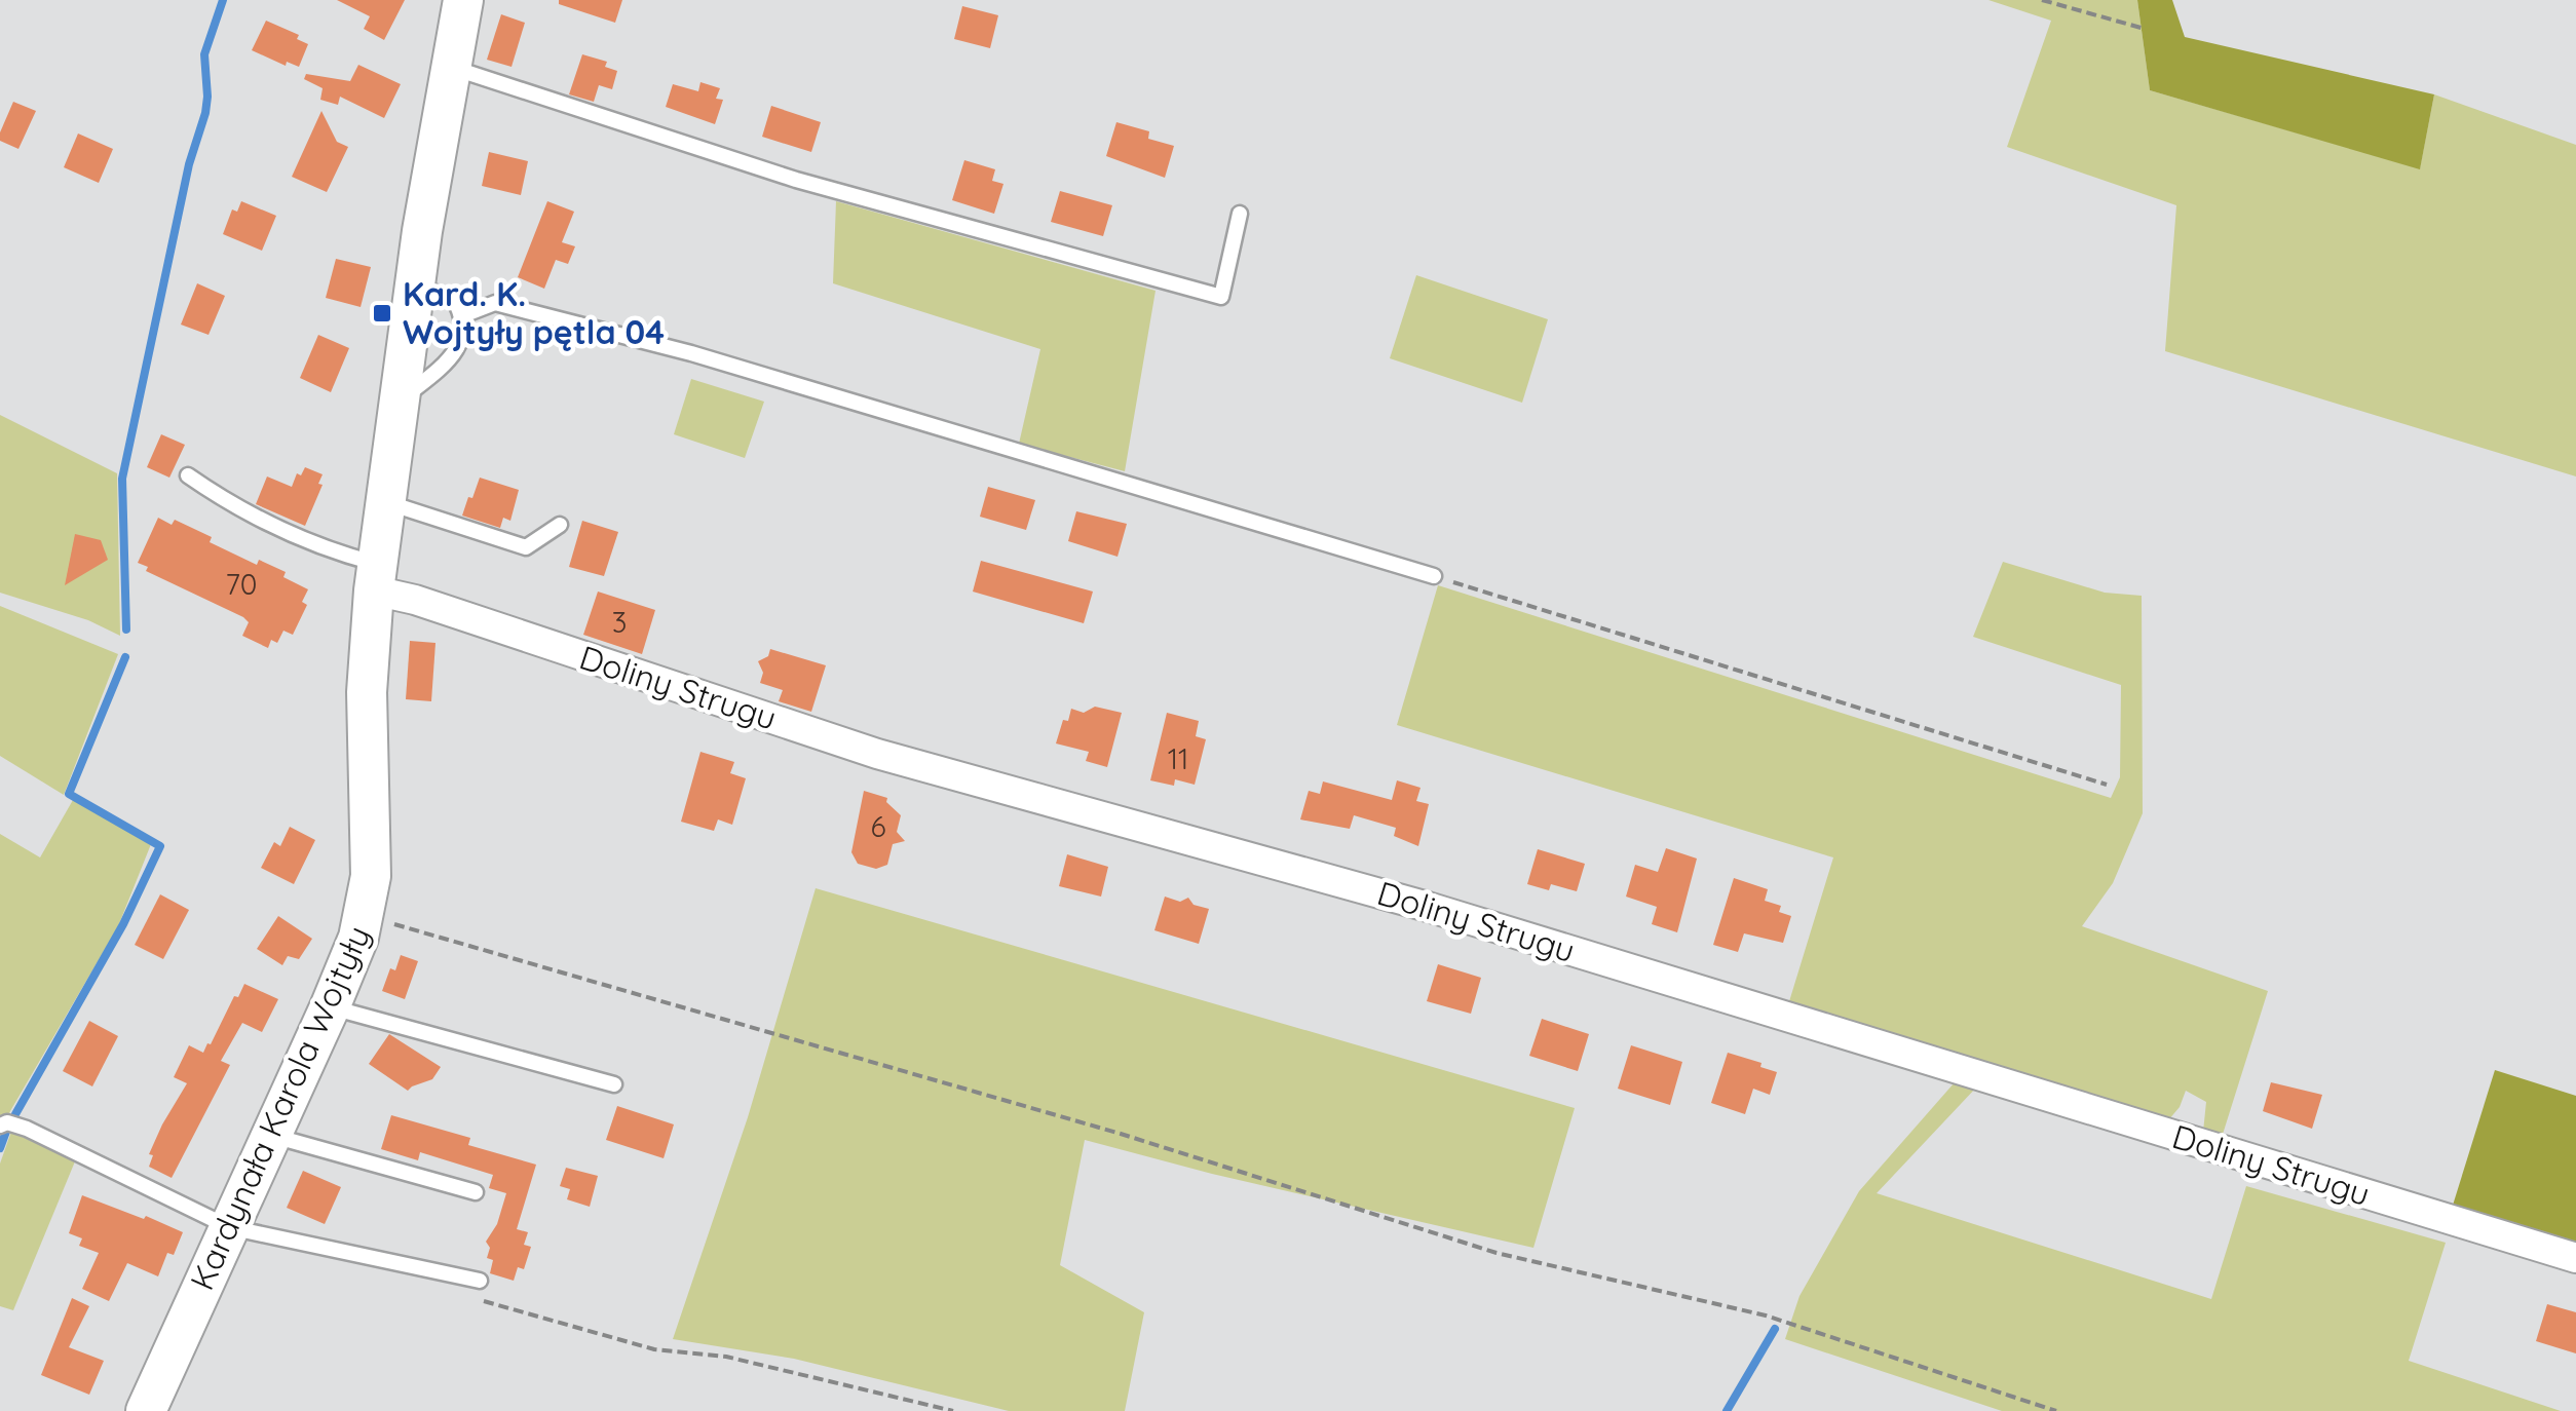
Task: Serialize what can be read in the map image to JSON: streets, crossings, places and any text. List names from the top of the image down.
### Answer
{
  "streets": {
    "street": ["Doliny Strugu", "Kardynała Karola Wojtyły"]
  },
  "crossings": [
    ["Doliny Strugu", "Kardynała Karola Wojtyły"]
  ],
  "places": {
    "transit": ["Kard. K. Wojtyły pętla 04"]
  },
  "house_numbers": [
    "70",
    "3",
    "11",
    "6"
  ]
}
